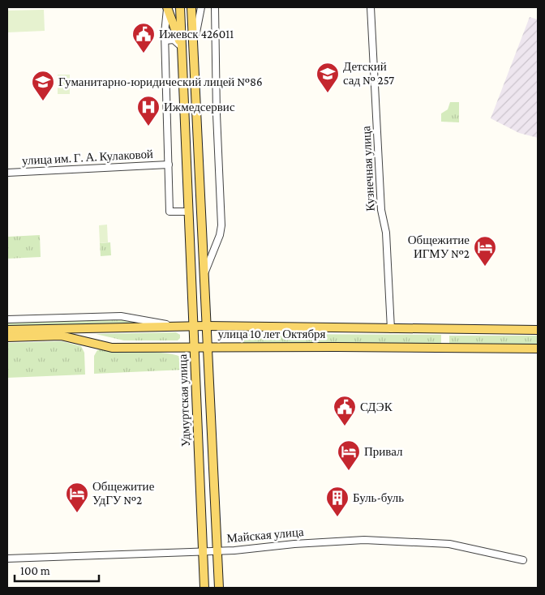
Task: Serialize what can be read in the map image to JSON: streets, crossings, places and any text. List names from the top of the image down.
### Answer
{
  "streets": {
    "main road": ["улица 10 лет Октября", "Удмуртская улица"],
    "street": ["улица им. Г. А. Кулаковой", "Кузнечная улица", "Майская улица"]
  },
  "crossings": [
    ["Кузнечная улица", "улица 10 лет Октября"],
    ["улица 10 лет Октября", "Удмуртская улица"],
    ["Удмуртская улица", "Майская улица"]
  ],
  "places": {
    "public building": ["Ижевск 426011", "СДЭК"],
    "school or university": ["Детский сад № 257", "Гуманитарно-юридический лицей №86"],
    "hospital": ["Ижмедсервис"],
    "hotel": ["Общежитие ИГМУ №2", "Привал", "Общежитие УдГУ №2"],
    "building": ["Буль-буль"]
  },
  "scale_bar": "100 m"
}
